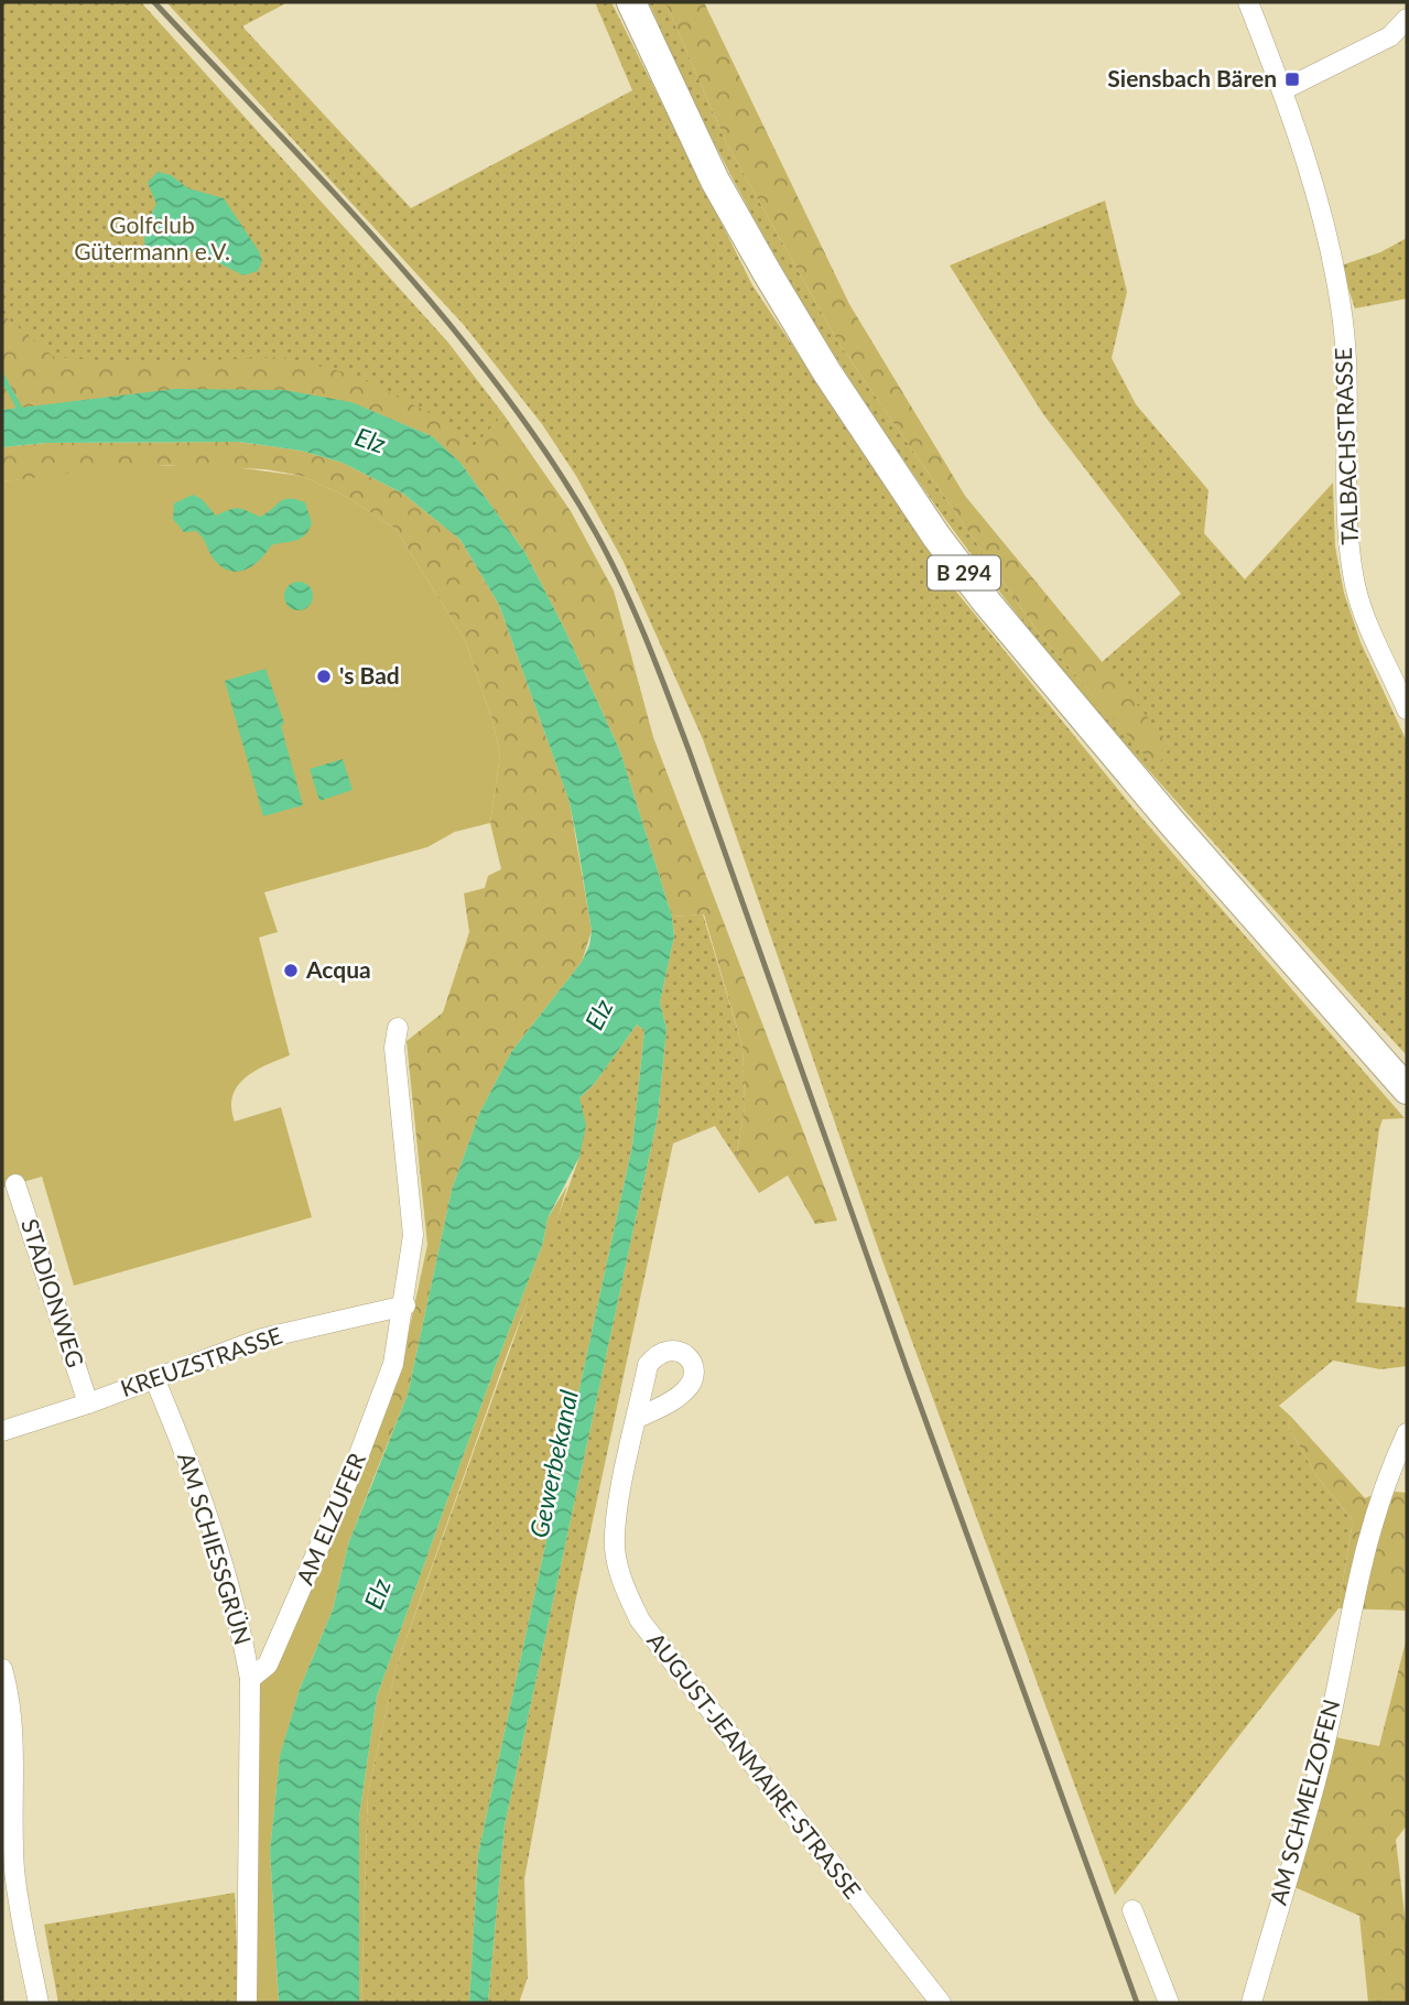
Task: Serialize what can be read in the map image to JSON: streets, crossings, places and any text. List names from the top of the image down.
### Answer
{
  "streets": {
    "highway": ["B 294"],
    "street": [
      "TALBACHSTRASSE",
      "STADIONWEG",
      "KREUZSTRASSE",
      "AM ELZUFER",
      "AM SCHIESSGRÜN",
      "AUGUST-JEANMAIRE-STRASSE",
      "AM SCHMELZOFEN"
    ]
  },
  "crossings": [
    ["STADIONWEG", "KREUZSTRASSE"],
    ["KREUZSTRASSE", "AM ELZUFER"],
    ["KREUZSTRASSE", "AM SCHIESSGRÜN"],
    ["AM ELZUFER", "AM SCHIESSGRÜN"]
  ],
  "water": ["Elz", "Gewerbekanal"],
  "parks": ["Golfclub Gütermann e.V."],
  "places": {
    "transit": ["Siensbach Bären"],
    "other": ["'s Bad", "Acqua"]
  }
}
